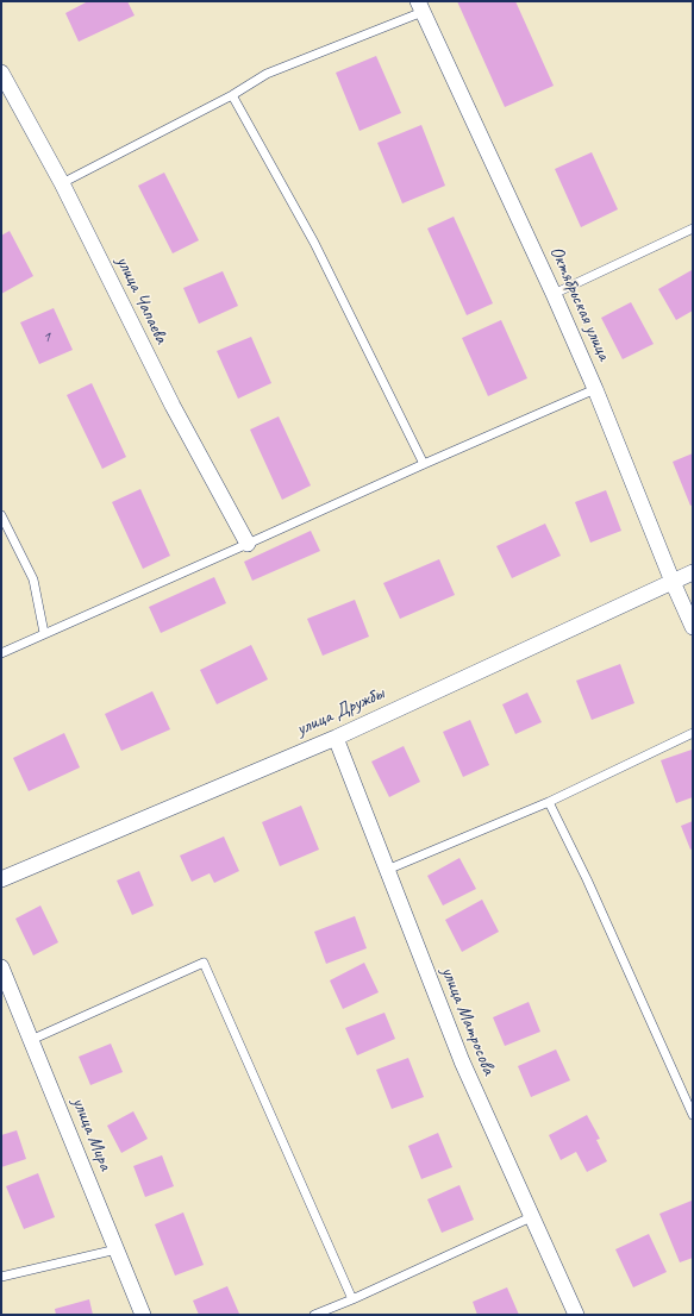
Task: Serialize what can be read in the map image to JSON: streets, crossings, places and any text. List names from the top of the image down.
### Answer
{
  "streets": {
    "street": [
      "улица Чапаева",
      "Октябрьская улица",
      "улица Дружбы",
      "улица Матросова",
      "улица Мира"
    ]
  },
  "crossings": [
    ["Октябрьская улица", "улица Дружбы"],
    ["улица Дружбы", "улица Матросова"]
  ],
  "house_numbers": ["1"]
}
